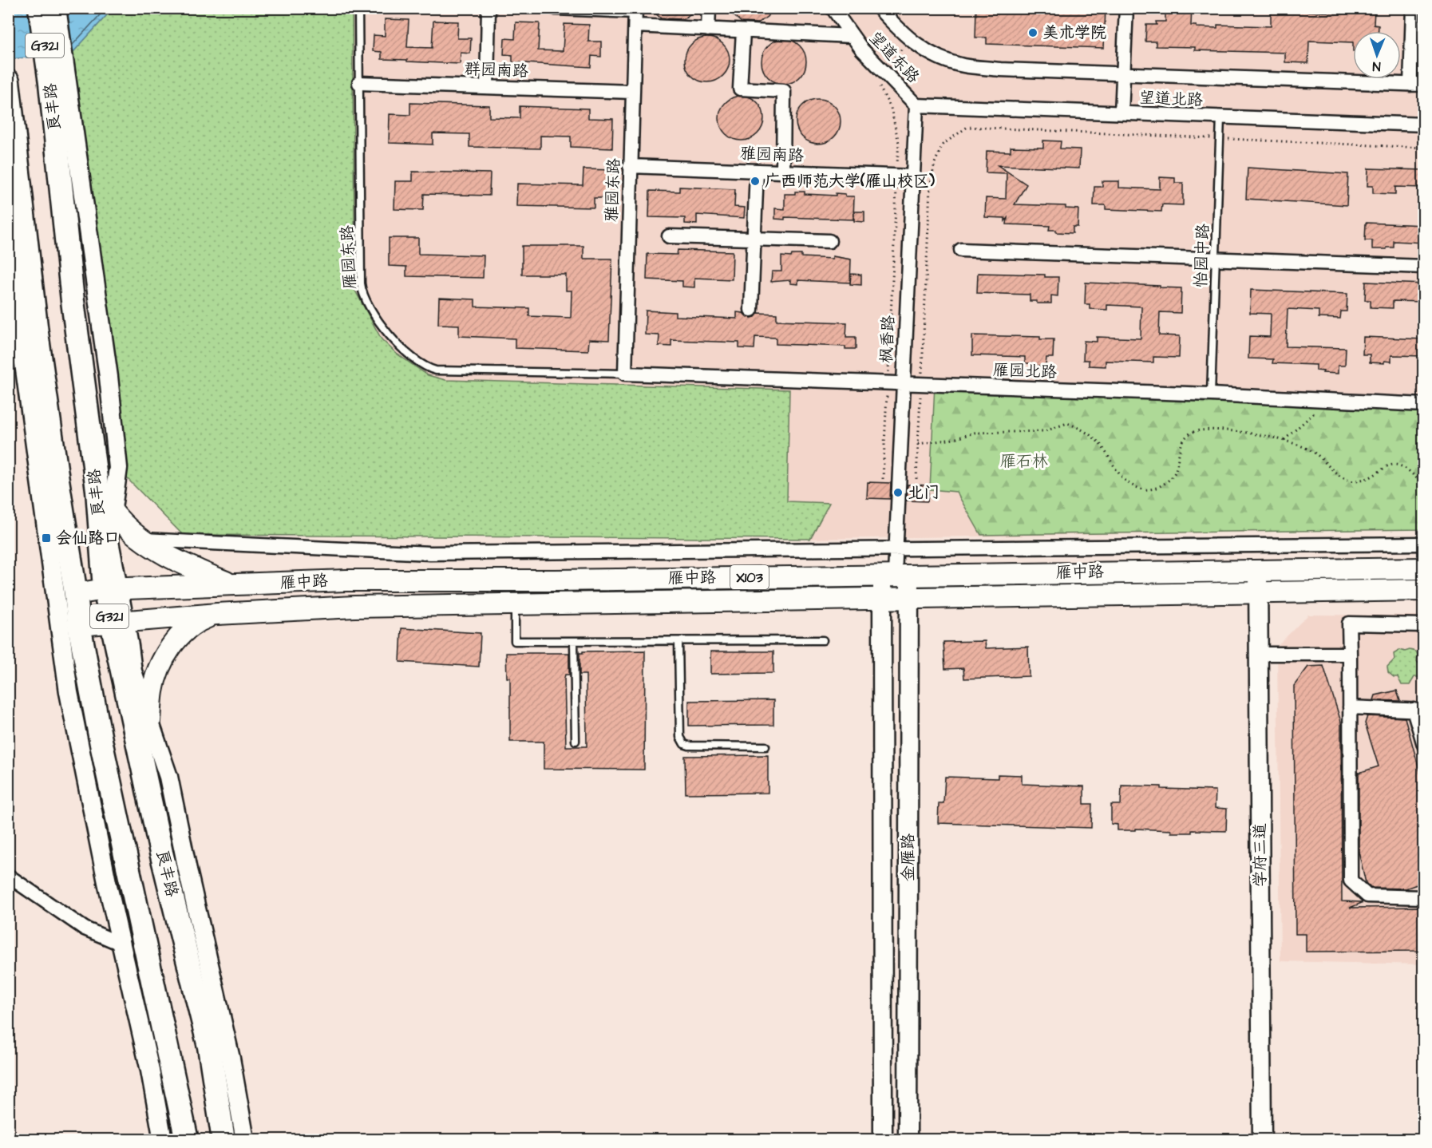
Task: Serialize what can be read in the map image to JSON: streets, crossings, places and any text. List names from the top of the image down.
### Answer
{
  "streets": {
    "highway": ["G321", "良丰路"],
    "main road": ["雁中路", "X103"],
    "street": [
      "望道东路",
      "群园南路",
      "望道北路",
      "雅园南路",
      "雅园东路",
      "枫香路",
      "雁园北路",
      "学府三道",
      "金雁路"
    ],
    "lane": ["怡园中路", "雁园东路"]
  },
  "crossings": [
    ["G321", "雁中路"],
    ["望道东路", "望道北路"],
    ["望道东路", "枫香路"],
    ["群园南路", "雅园东路"],
    ["群园南路", "雁园东路"],
    ["望道北路", "怡园中路"],
    ["望道北路", "枫香路"],
    ["良丰路", "雁中路"],
    ["雅园南路", "雅园东路"],
    ["雅园南路", "枫香路"],
    ["雅园东路", "雁园东路"],
    ["雅园东路", "雁园北路"],
    ["怡园中路", "雁园北路"],
    ["雁园东路", "雁园北路"],
    ["枫香路", "雁园北路"],
    ["枫香路", "雁中路"],
    ["枫香路", "金雁路"],
    ["雁中路", "学府三道"],
    ["雁中路", "金雁路"]
  ],
  "parks": ["雁石林"],
  "places": {
    "other": ["美术学院", "广西师范大学(雁山校区)", "北门"],
    "transit": ["会仙路口"]
  },
  "north": "bottom"
}
